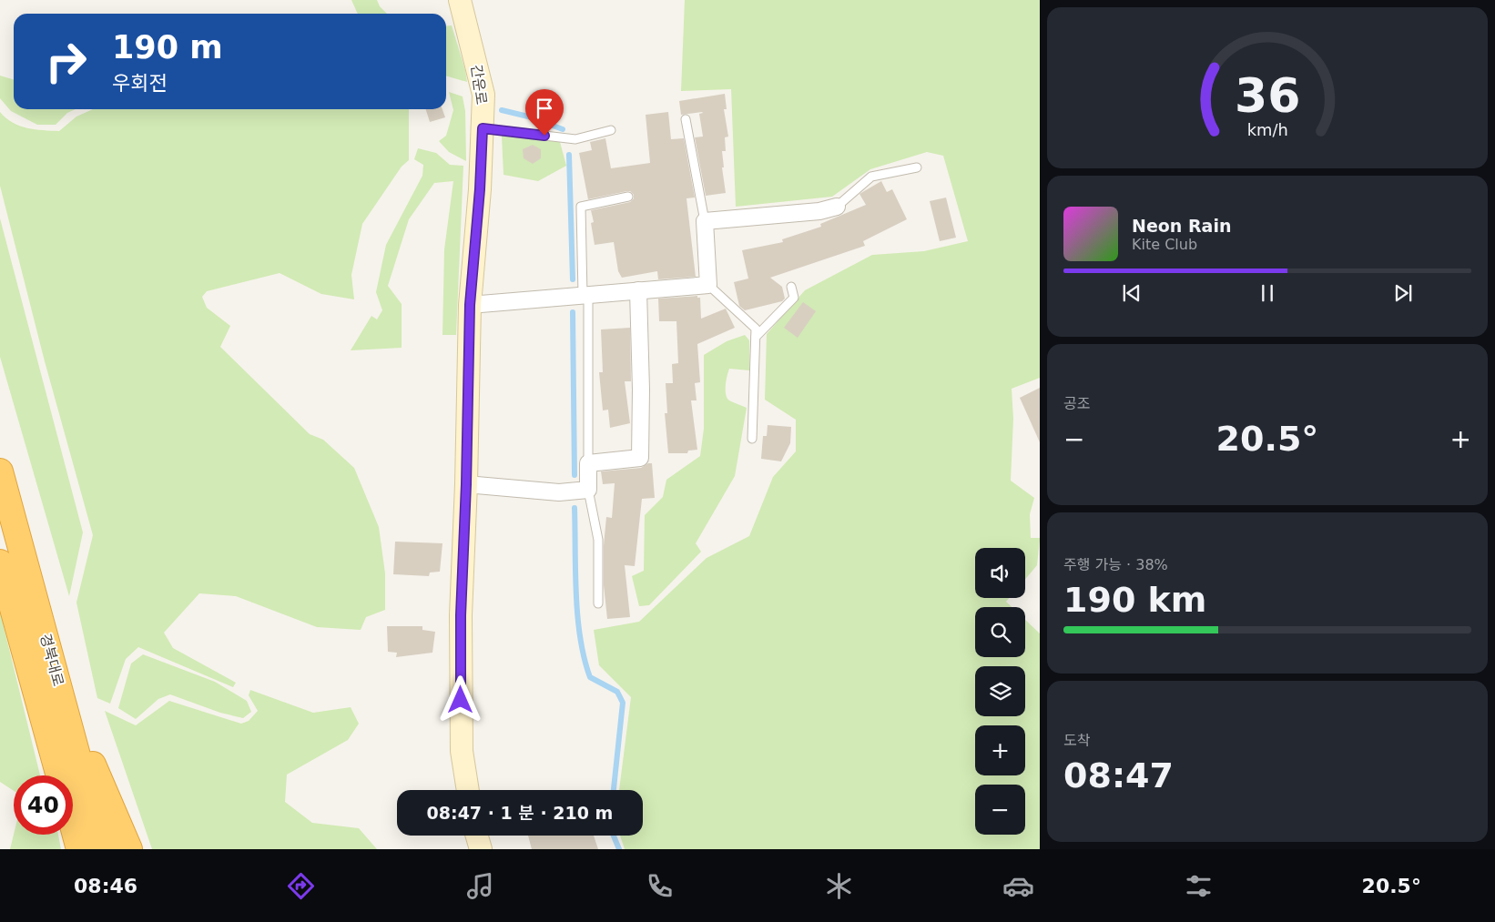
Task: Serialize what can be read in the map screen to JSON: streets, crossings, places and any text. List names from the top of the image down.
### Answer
{
  "streets": {
    "highway": ["경북대로"],
    "street": ["간운로"]
  },
  "page": {
    "turn": ["190 m", "우회전"],
    "song": ["Neon Rain", "Kite Club"],
    "tile": [
      "공조",
      ["주행 가능 · 38%", "190 km"],
      ["도착", "08:47"]
    ],
    "heat": ["−", "20.5°", "+"],
    "map_buttons": ["+", "−"],
    "limit": "40",
    "trip": "08:47 · 1 분 · 210 m",
    "tabs": ["08:46", "20.5°"],
    "gauge": ["36", "km/h"]
  }
}
